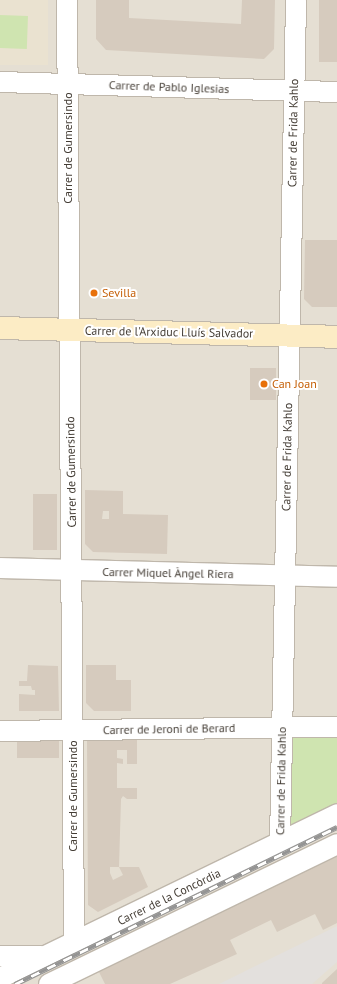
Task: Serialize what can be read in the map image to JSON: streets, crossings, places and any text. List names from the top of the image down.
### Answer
{
  "streets": {
    "street": [
      "Carrer de Pablo Iglesias",
      "Carrer de Frida Kahlo",
      "Carrer de Gumersindo",
      "Carrer de l'Arxiduc Lluís Salvador",
      "Carrer Miquel Àngel Riera",
      "Carrer de Jeroni de Berard",
      "Carrer de la Concòrdia"
    ]
  },
  "crossings": [
    ["Carrer de Pablo Iglesias", "Carrer de Frida Kahlo"],
    ["Carrer de Pablo Iglesias", "Carrer de Gumersindo"],
    ["Carrer de Frida Kahlo", "Carrer de l'Arxiduc Lluís Salvador"],
    ["Carrer de Frida Kahlo", "Carrer Miquel Àngel Riera"],
    ["Carrer de Frida Kahlo", "Carrer de Jeroni de Berard"],
    ["Carrer de Frida Kahlo", "Carrer de la Concòrdia"],
    ["Carrer de Gumersindo", "Carrer de l'Arxiduc Lluís Salvador"],
    ["Carrer de Gumersindo", "Carrer Miquel Àngel Riera"],
    ["Carrer de Gumersindo", "Carrer de Jeroni de Berard"],
    ["Carrer de Gumersindo", "Carrer de la Concòrdia"]
  ],
  "places": ["Sevilla", "Can Joan"]
}
